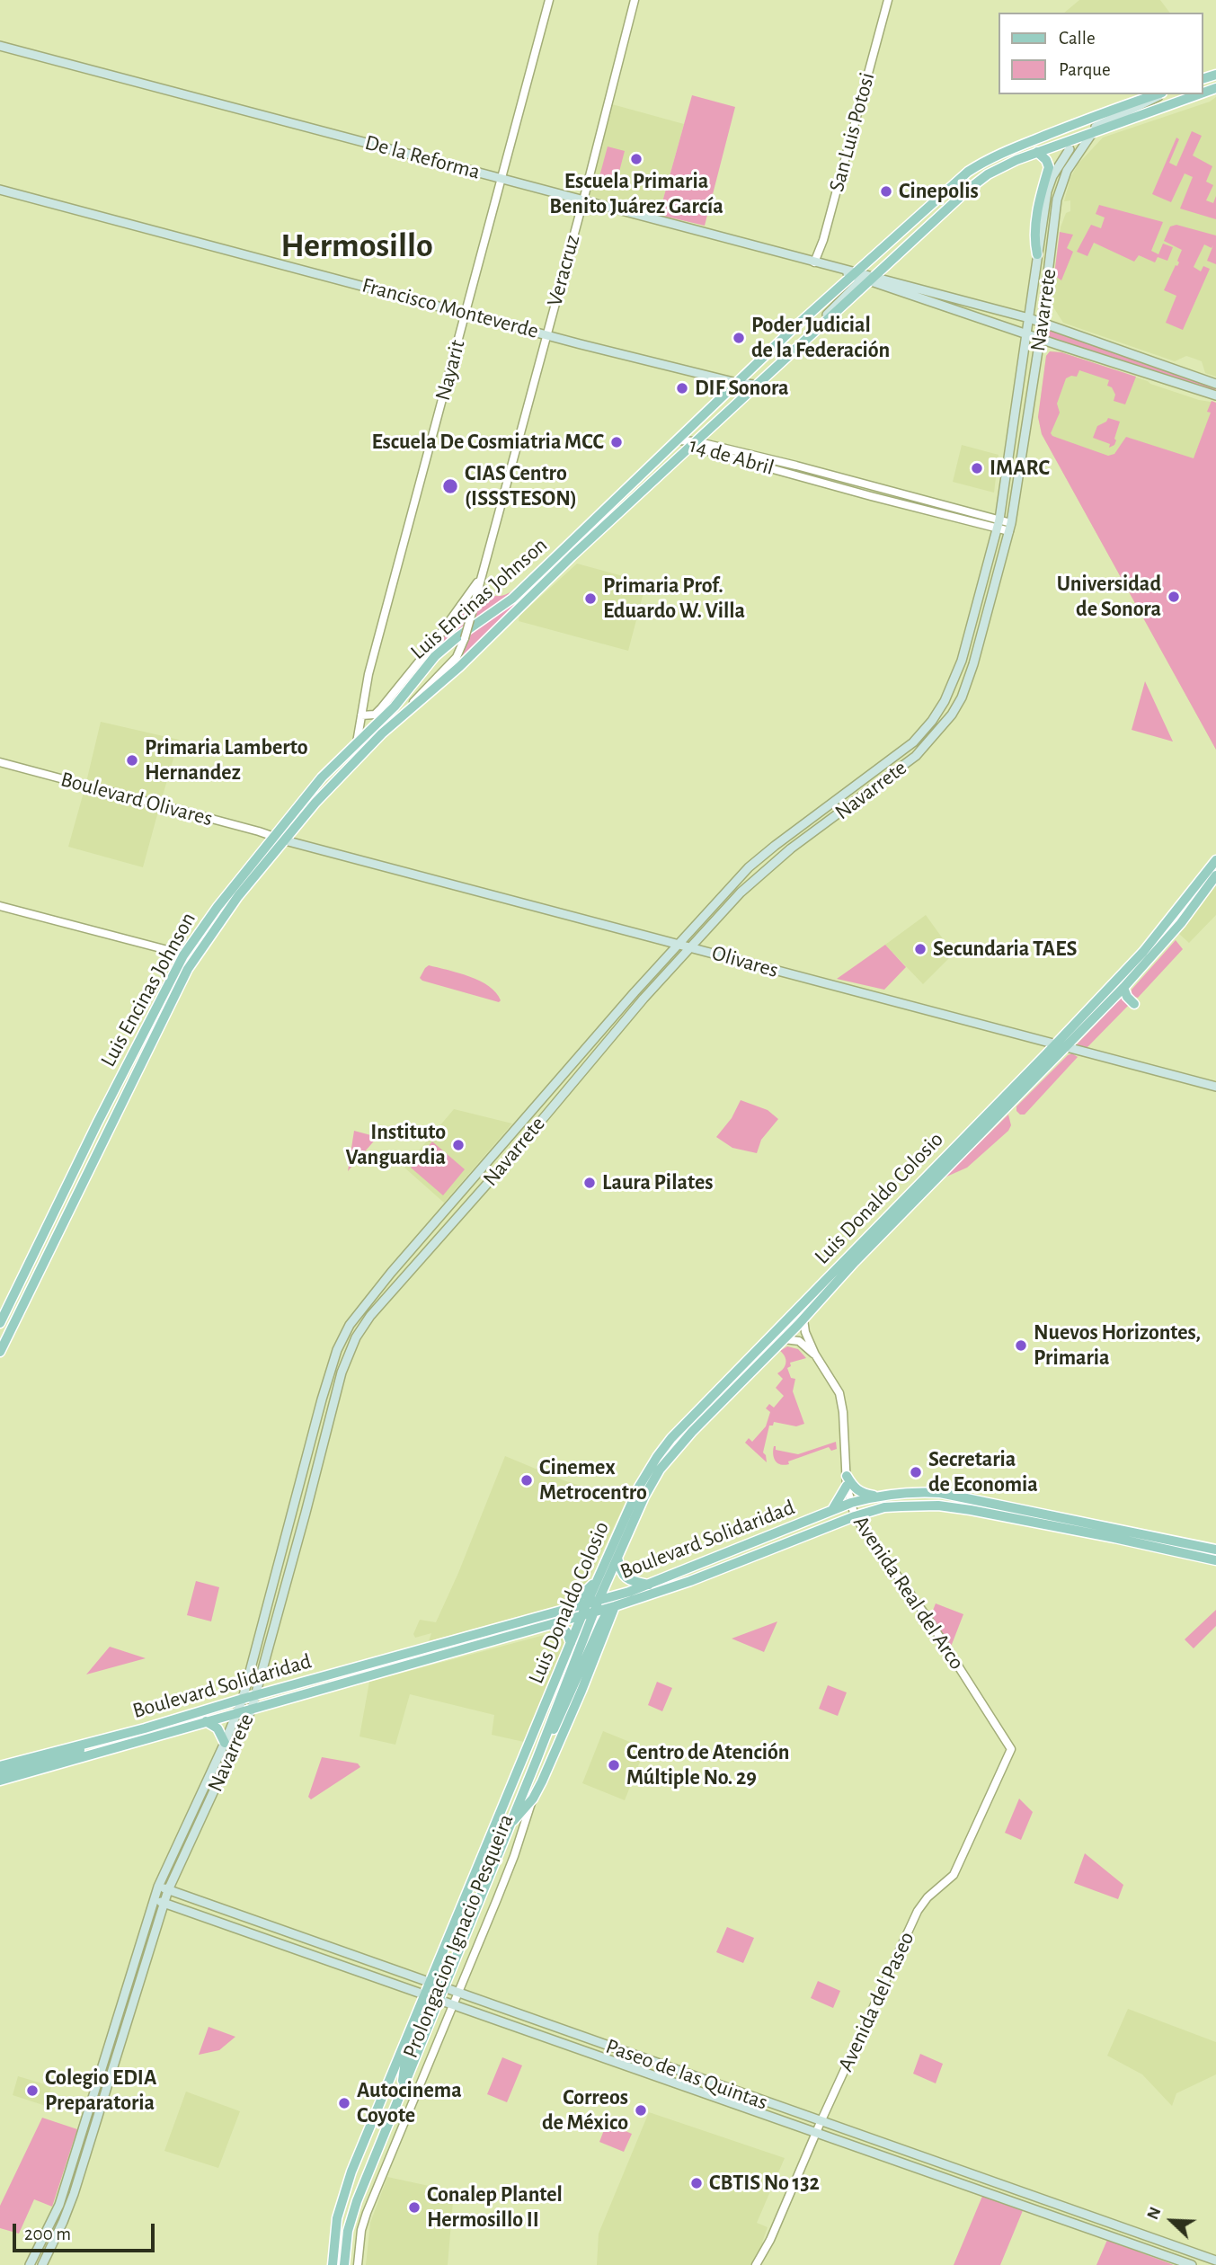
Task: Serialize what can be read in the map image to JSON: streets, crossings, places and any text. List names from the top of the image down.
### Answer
{
  "streets": {
    "main road": [
      "De la Reforma",
      "Francisco Monteverde",
      "Navarrete",
      "Luis Encinas Johnson",
      "Olivares",
      "Luis Donaldo Colosio",
      "Boulevard Solidaridad",
      "Prolongacion Ignacio Pesqueira",
      "Paseo de las Quintas"
    ],
    "street": [
      "San Luis Potosi",
      "Veracruz",
      "Nayarit",
      "14 de Abril",
      "Boulevard Olivares",
      "Avenida Real del Arco",
      "Avenida del Paseo"
    ]
  },
  "crossings": [
    ["San Luis Potosi", "De la Reforma"],
    ["De la Reforma", "Veracruz"],
    ["De la Reforma", "Nayarit"],
    ["De la Reforma", "Luis Encinas Johnson"],
    ["Veracruz", "Francisco Monteverde"],
    ["Veracruz", "Luis Encinas Johnson"],
    ["Francisco Monteverde", "Nayarit"],
    ["Francisco Monteverde", "Luis Encinas Johnson"],
    ["Navarrete", "14 de Abril"],
    ["Navarrete", "Luis Encinas Johnson"],
    ["Navarrete", "Olivares"],
    ["Navarrete", "Boulevard Solidaridad"],
    ["Navarrete", "Paseo de las Quintas"],
    ["Nayarit", "Luis Encinas Johnson"],
    ["14 de Abril", "Luis Encinas Johnson"],
    ["Luis Encinas Johnson", "Boulevard Olivares"],
    ["Luis Encinas Johnson", "Olivares"],
    ["Boulevard Olivares", "Olivares"],
    ["Olivares", "Luis Donaldo Colosio"],
    ["Luis Donaldo Colosio", "Boulevard Solidaridad"],
    ["Luis Donaldo Colosio", "Avenida Real del Arco"],
    ["Luis Donaldo Colosio", "Prolongacion Ignacio Pesqueira"],
    ["Luis Donaldo Colosio", "Paseo de las Quintas"],
    ["Boulevard Solidaridad", "Avenida Real del Arco"],
    ["Boulevard Solidaridad", "Prolongacion Ignacio Pesqueira"],
    ["Avenida Real del Arco", "Avenida del Paseo"],
    ["Prolongacion Ignacio Pesqueira", "Paseo de las Quintas"],
    ["Avenida del Paseo", "Paseo de las Quintas"]
  ],
  "districts": ["Hermosillo"],
  "places": [
    "Escuela Primaria Benito Juárez García",
    "Cinepolis",
    "Poder Judicial de la Federación",
    "DIF Sonora",
    "Escuela De Cosmiatria MCC",
    "IMARC",
    "CIAS Centro (ISSSTESON)",
    "Universidad de Sonora",
    "Primaria Prof. Eduardo W. Villa",
    "Primaria Lamberto Hernandez",
    "Secundaria TAES",
    "Instituto Vanguardia",
    "Laura Pilates",
    "Nuevos Horizontes, Primaria",
    "Secretaria de Economia",
    "Cinemex Metrocentro",
    "Centro de Atención Múltiple No. 29",
    "Colegio EDIA Preparatoria",
    "Autocinema Coyote",
    "Correos de México",
    "CBTIS No 132",
    "Conalep Plantel Hermosillo II"
  ],
  "legend": ["Calle", "Parque"],
  "scale_bar": "200 m",
  "north": "top left"
}
